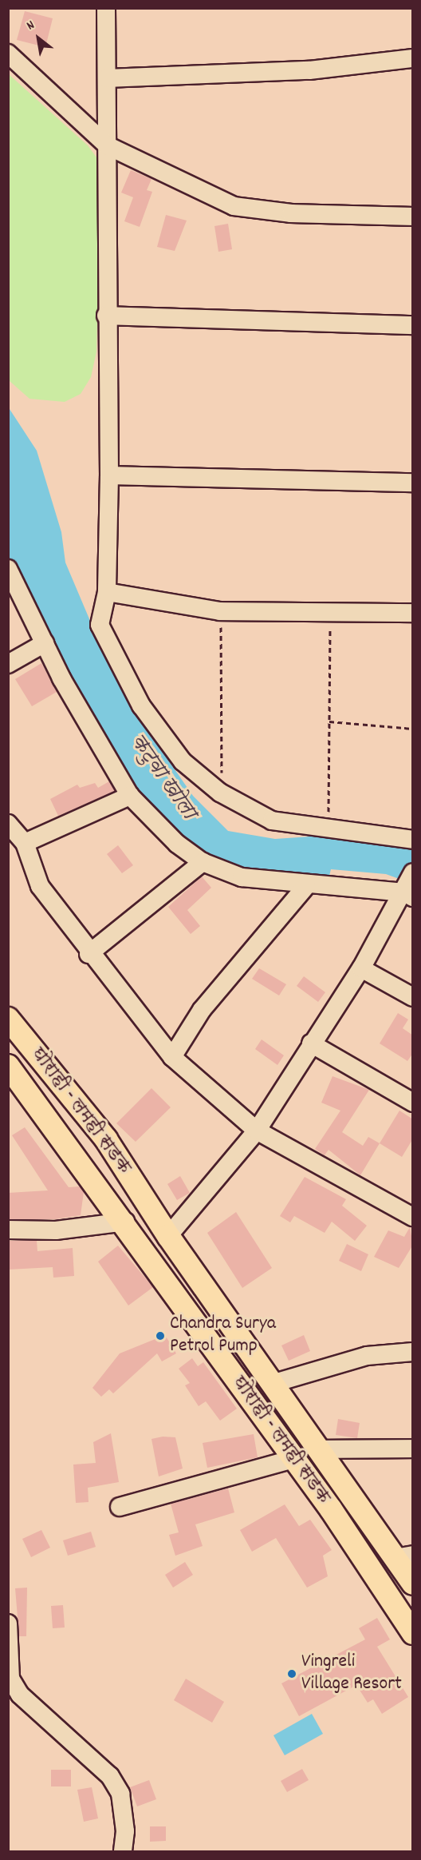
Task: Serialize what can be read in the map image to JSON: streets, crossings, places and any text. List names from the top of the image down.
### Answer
{
  "streets": {
    "main road": ["घोराही - लमही सडक"]
  },
  "water": ["कटुवा खोला"],
  "places": ["Chandra Surya Petrol Pump", "Vingreli Village Resort"],
  "north": "top left"
}
